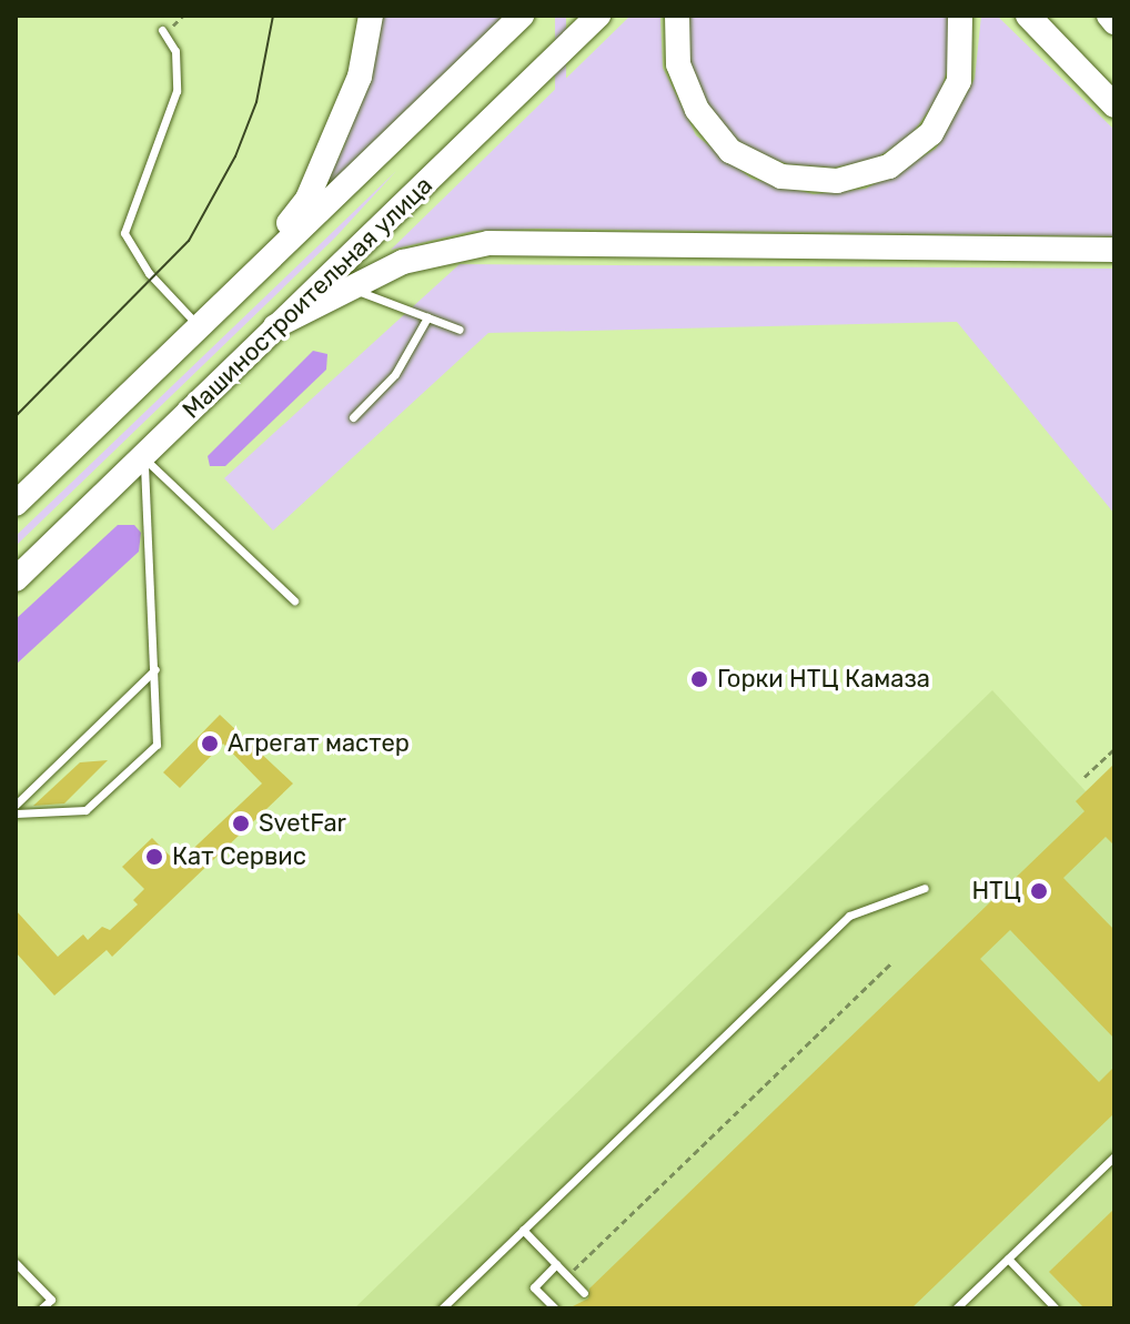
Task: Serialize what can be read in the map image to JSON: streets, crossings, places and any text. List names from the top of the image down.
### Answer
{
  "streets": {
    "main road": ["Машиностроительная улица"]
  },
  "places": [
    "Горки НТЦ Камаза",
    "Агрегат мастер",
    "SvetFar",
    "Кат Сервис",
    "НТЦ"
  ]
}
